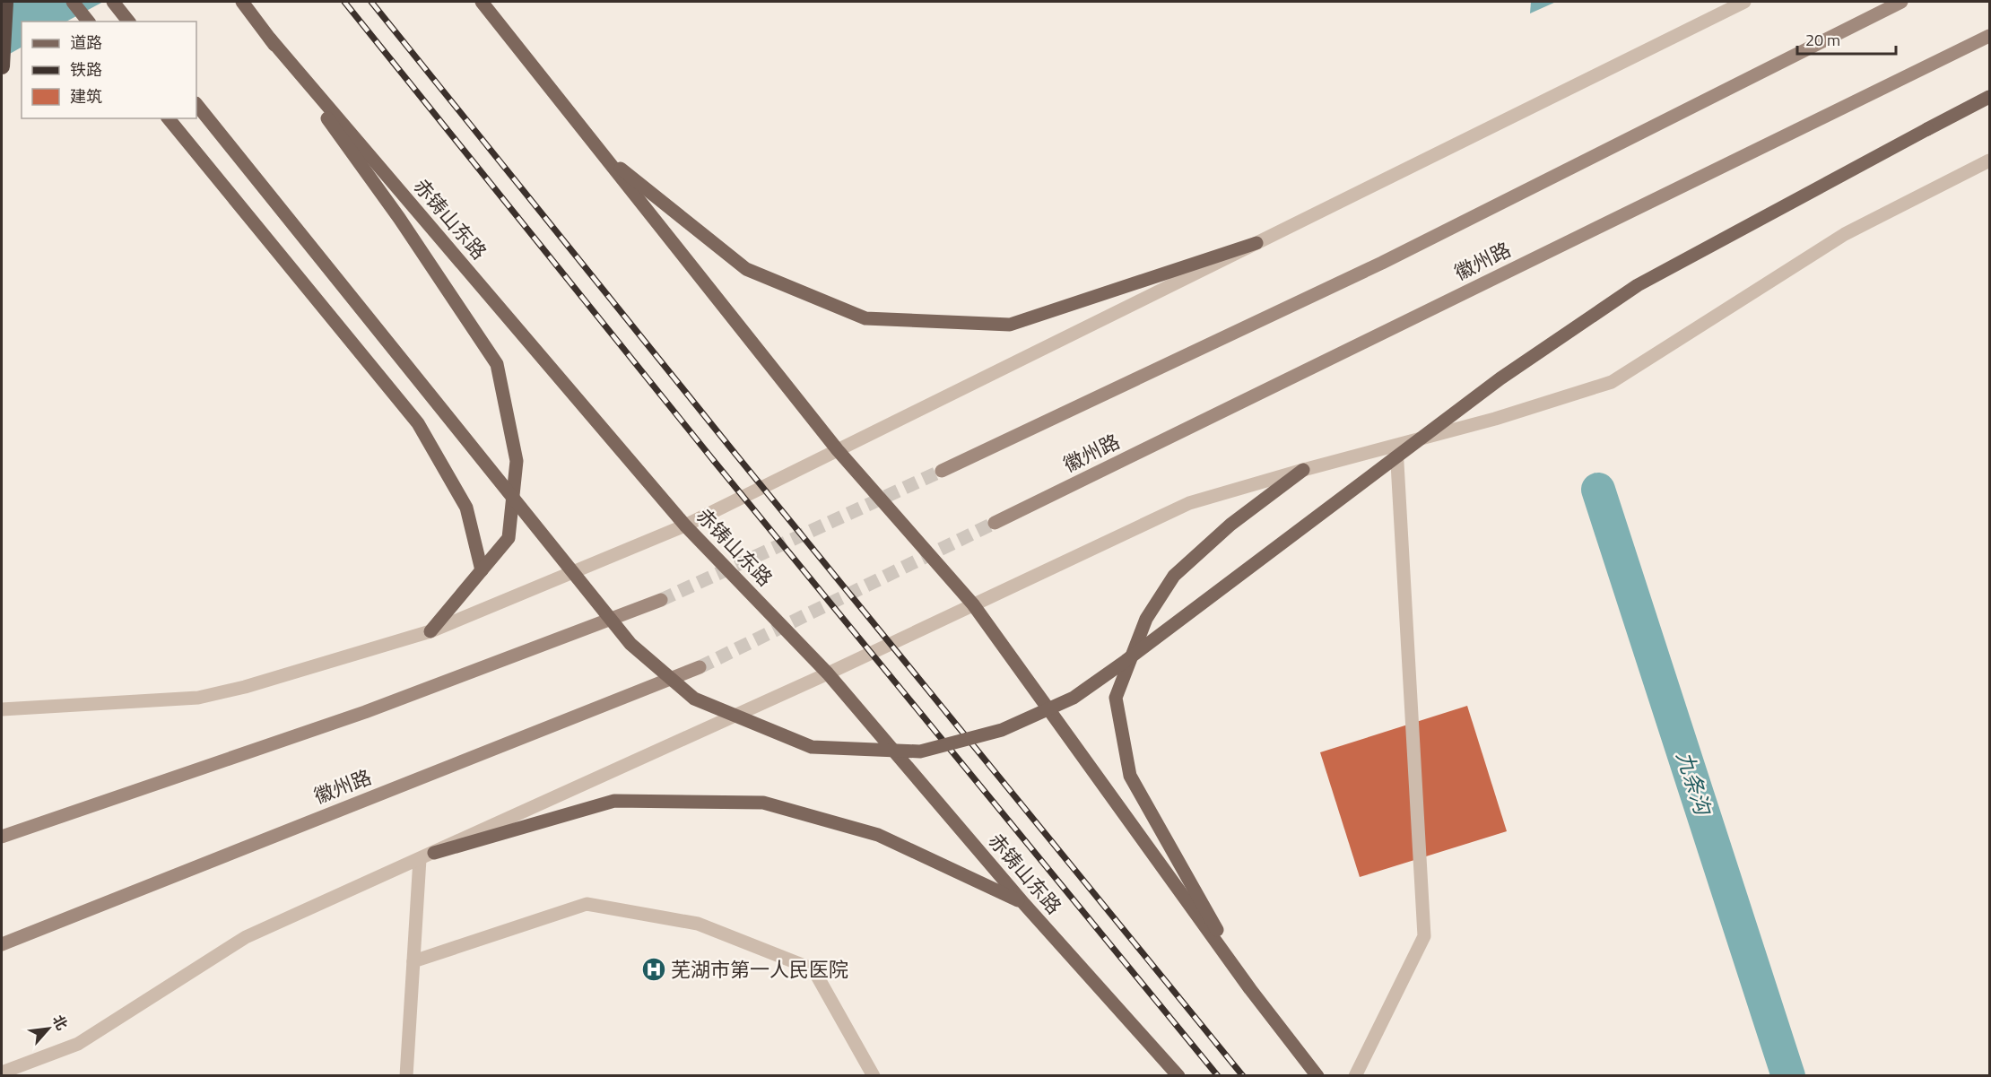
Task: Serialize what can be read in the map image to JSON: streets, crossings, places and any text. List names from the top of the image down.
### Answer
{
  "streets": {
    "main road": ["赤铸山东路", "徽州路"]
  },
  "water": ["九条沟"],
  "places": {
    "hospital": ["芜湖市第一人民医院"]
  },
  "legend": ["道路", "铁路", "建筑"],
  "scale_bar": "20 m",
  "north": "top right"
}
